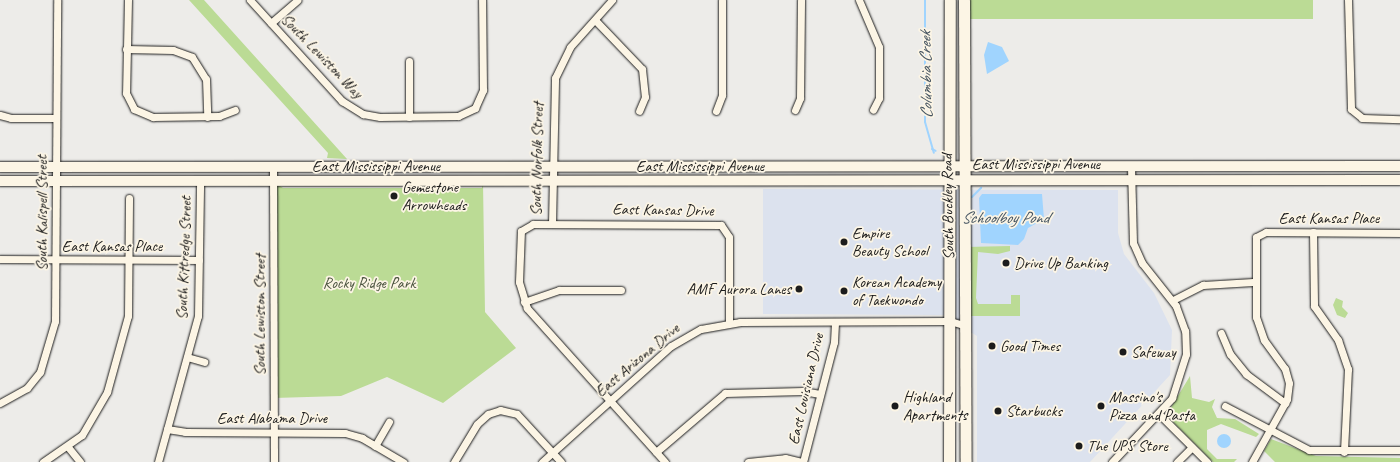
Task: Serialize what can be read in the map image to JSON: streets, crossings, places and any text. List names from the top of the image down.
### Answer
{
  "streets": {
    "main road": ["East Mississippi Avenue", "South Buckley Road"],
    "street": [
      "South Lewiston Way",
      "South Norfolk Street",
      "East Kansas Drive",
      "South Kalispell Street",
      "East Kansas Place",
      "South Kittredge Street",
      "South Lewiston Street",
      "East Arizona Drive",
      "East Louisiana Drive",
      "East Alabama Drive"
    ]
  },
  "crossings": [
    ["South Norfolk Street", "East Mississippi Avenue"],
    ["South Norfolk Street", "East Kansas Drive"],
    ["South Norfolk Street", "East Arizona Drive"],
    ["East Mississippi Avenue", "South Buckley Road"],
    ["East Mississippi Avenue", "South Kalispell Street"],
    ["East Mississippi Avenue", "South Kittredge Street"],
    ["East Mississippi Avenue", "South Lewiston Street"],
    ["South Buckley Road", "East Arizona Drive"],
    ["East Kansas Drive", "East Arizona Drive"],
    ["South Kalispell Street", "East Kansas Place"],
    ["East Kansas Place", "South Kittredge Street"],
    ["South Kittredge Street", "East Alabama Drive"],
    ["South Lewiston Street", "East Alabama Drive"],
    ["East Arizona Drive", "East Louisiana Drive"]
  ],
  "water": ["Columbia Creek", "Schoolboy Pond"],
  "parks": ["Rocky Ridge Park"],
  "places": [
    "Gemestone Arrowheads",
    "Empire Beauty School",
    "Drive Up Banking",
    "AMF Aurora Lanes",
    "Korean Academy of Taekwondo",
    "Good Times",
    "Safeway",
    "Highland Apartments",
    "Massino's Pizza and Pasta",
    "Starbucks",
    "The UPS Store"
  ]
}
